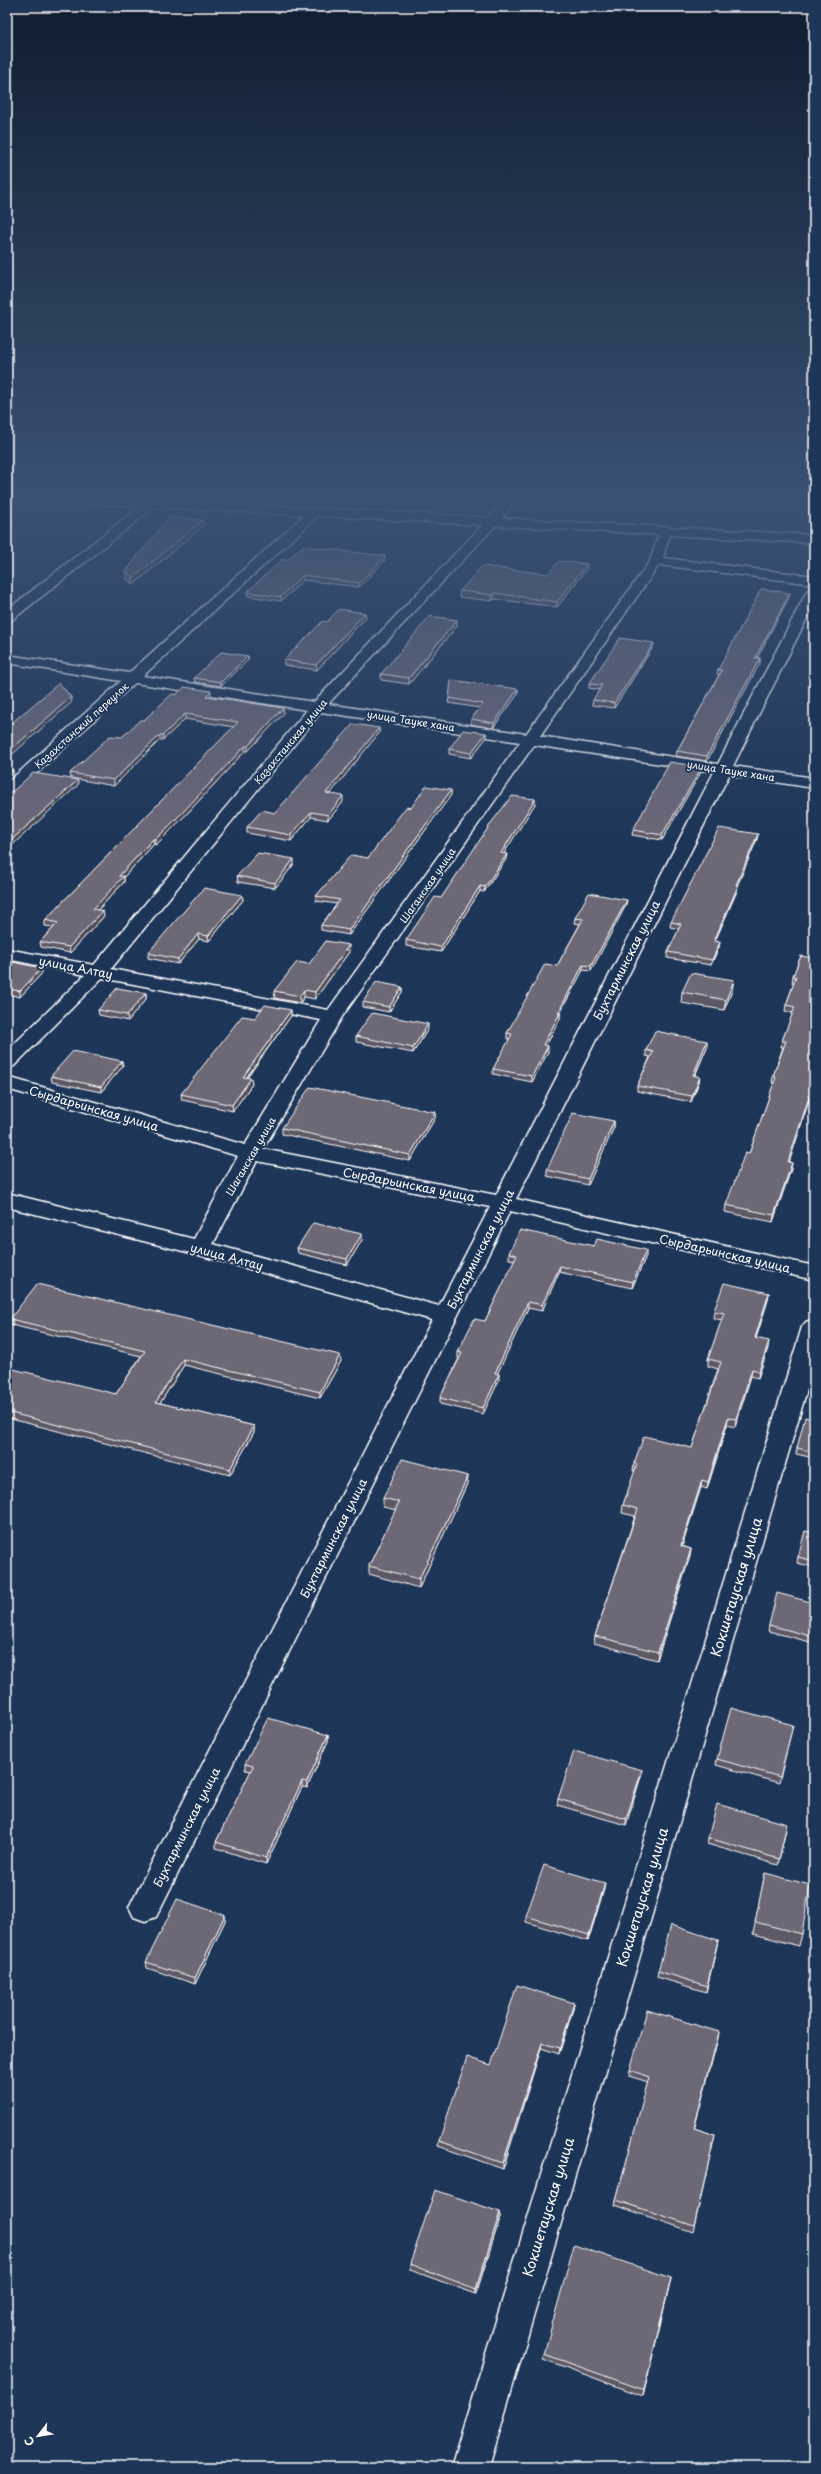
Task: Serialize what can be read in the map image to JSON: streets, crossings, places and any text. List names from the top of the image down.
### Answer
{
  "streets": {
    "street": [
      "улица Тауке хана",
      "Казахстанский переулок",
      "Казахстанская улица",
      "Шаганская улица",
      "Бухтарминская улица",
      "улица Алтау",
      "Сырдарьинская улица",
      "Кокшетауская улица"
    ]
  },
  "crossings": [
    ["улица Тауке хана", "Казахстанский переулок"],
    ["улица Тауке хана", "Казахстанская улица"],
    ["улица Тауке хана", "Шаганская улица"],
    ["улица Тауке хана", "Бухтарминская улица"],
    ["Казахстанская улица", "улица Алтау"],
    ["Шаганская улица", "улица Алтау"],
    ["Шаганская улица", "Сырдарьинская улица"],
    ["Бухтарминская улица", "улица Алтау"],
    ["Бухтарминская улица", "Сырдарьинская улица"]
  ],
  "north": "bottom left"
}
